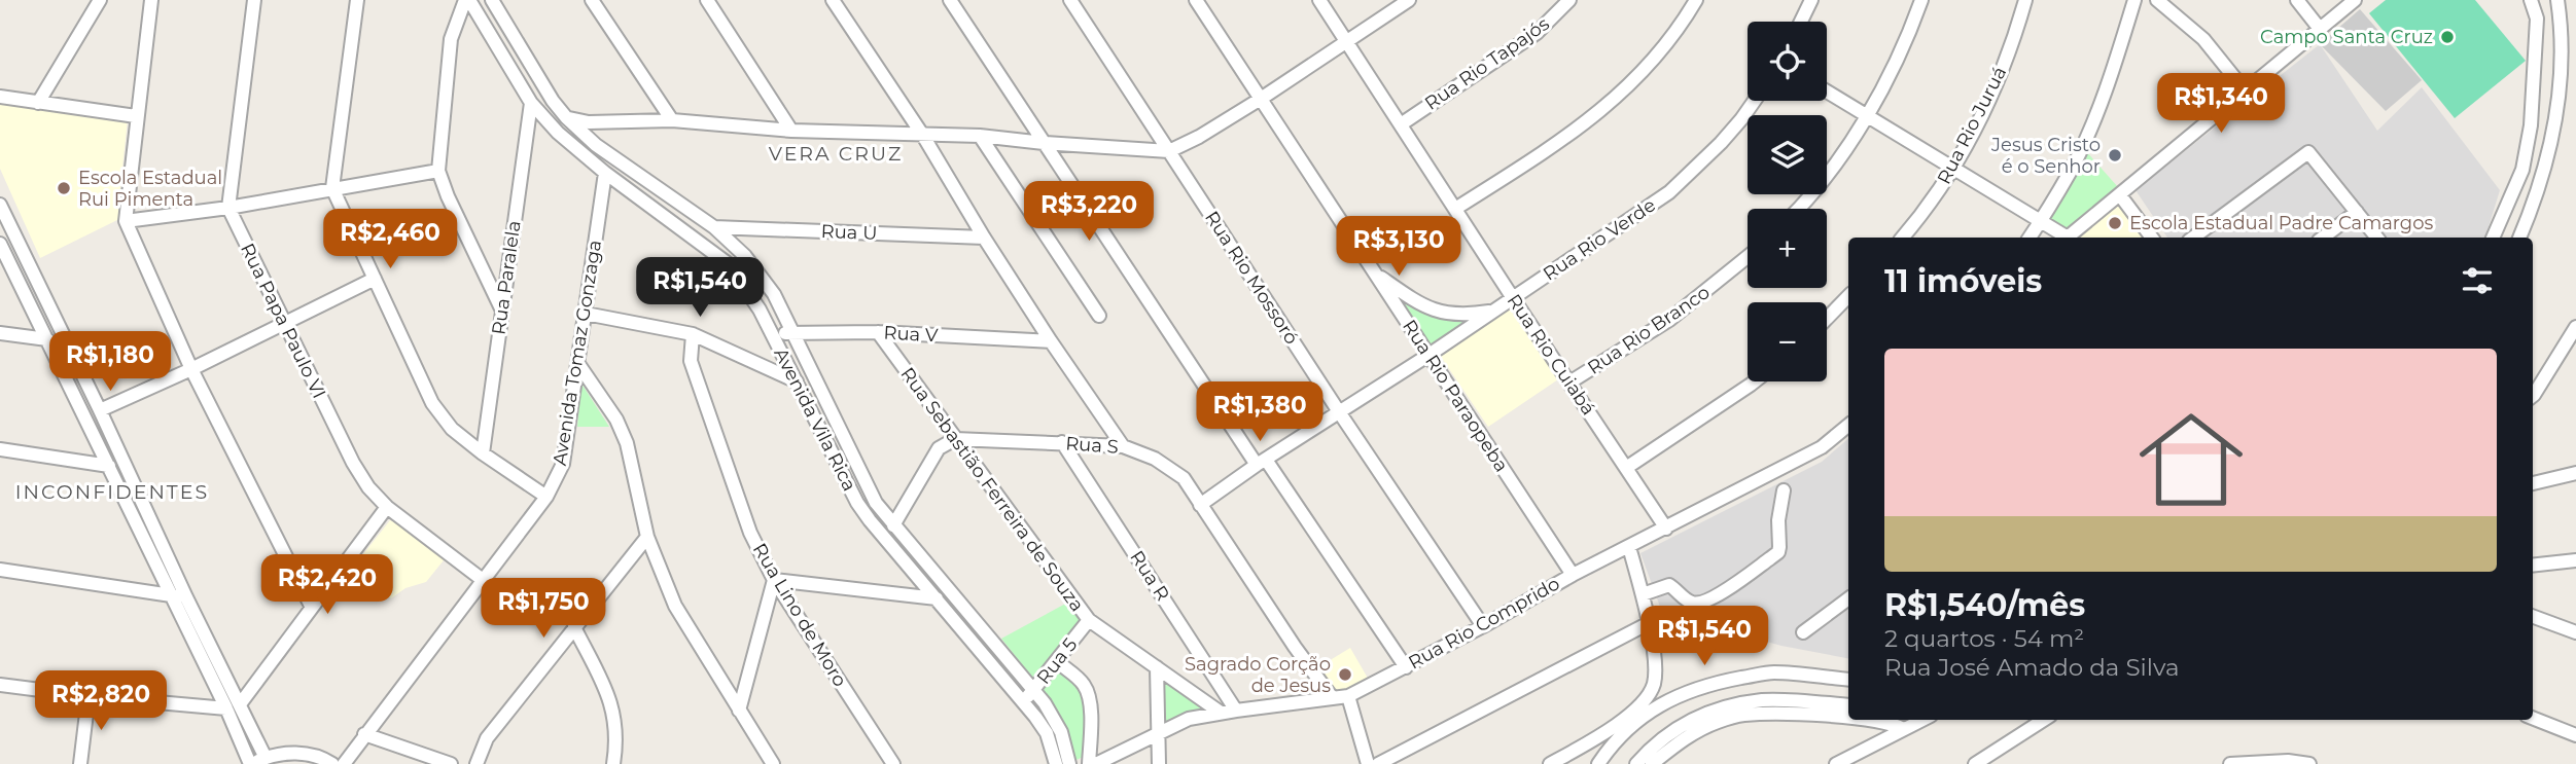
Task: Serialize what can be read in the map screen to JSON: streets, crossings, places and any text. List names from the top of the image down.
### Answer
{
  "streets": {
    "street": [
      "Rua Rio Tapajós",
      "Rua Rio Juruá",
      "Rua U",
      "Rua Rio Verde",
      "Rua Paralela",
      "Rua Rio Mossoró",
      "Rua Papa Paulo VI",
      "Rua Rio Branco",
      "Rua V",
      "Avenida Tomaz Gonzaga",
      "Rua Rio Cuiabá",
      "Rua Rio Paraopeba",
      "Avenida Vila Rica",
      "Rua S",
      "Rua Sebastião Ferreira de Souza",
      "Rua R",
      "Rua Lino de Moro",
      "Rua Rio Comprido",
      "Rua 5"
    ]
  },
  "crossings": [
    ["Rua Rio Tapajós", "Rua Rio Cuiabá"],
    ["Rua U", "Avenida Vila Rica"],
    ["Rua Rio Verde", "Rua Rio Mossoró"],
    ["Rua Rio Verde", "Rua Rio Cuiabá"],
    ["Rua Rio Verde", "Rua Rio Paraopeba"],
    ["Rua Rio Verde", "Rua S"],
    ["Rua Paralela", "Avenida Vila Rica"],
    ["Rua Rio Mossoró", "Rua Rio Comprido"],
    ["Rua Papa Paulo VI", "Avenida Tomaz Gonzaga"],
    ["Rua Rio Branco", "Rua Rio Cuiabá"],
    ["Rua V", "Avenida Vila Rica"],
    ["Rua V", "Rua Sebastião Ferreira de Souza"],
    ["Avenida Tomaz Gonzaga", "Avenida Vila Rica"],
    ["Rua Rio Cuiabá", "Rua Rio Comprido"],
    ["Rua Rio Paraopeba", "Rua Rio Comprido"],
    ["Avenida Vila Rica", "Rua 5"],
    ["Rua S", "Rua Sebastião Ferreira de Souza"],
    ["Rua S", "Rua R"],
    ["Rua S", "Rua Rio Comprido"],
    ["Rua Sebastião Ferreira de Souza", "Rua Rio Comprido"],
    ["Rua Sebastião Ferreira de Souza", "Rua 5"],
    ["Rua R", "Rua Rio Comprido"]
  ],
  "districts": ["VERA CRUZ", "INCONFIDENTES"],
  "places": [
    "Campo Santa Cruz",
    "Jesus Cristo é o Senhor",
    "Escola Estadual Rui Pimenta",
    "Escola Estadual Padre Camargos",
    "Sagrado Corção de Jesus"
  ],
  "page": {
    "map_buttons": ["+", "−"],
    "price": [
      "R$1,340",
      "R$3,220",
      "R$2,460",
      "R$3,130",
      "R$1,540",
      "R$1,180",
      "R$1,380",
      "R$2,420",
      "R$1,750",
      "R$1,540",
      "R$2,820"
    ],
    "heading": "11 imóveis",
    "list": [
      {
        "name": "R$1,540/mês",
        "note": "2 quartos · 54 m² · Rua José Amado da Silva"
      }
    ]
  }
}
